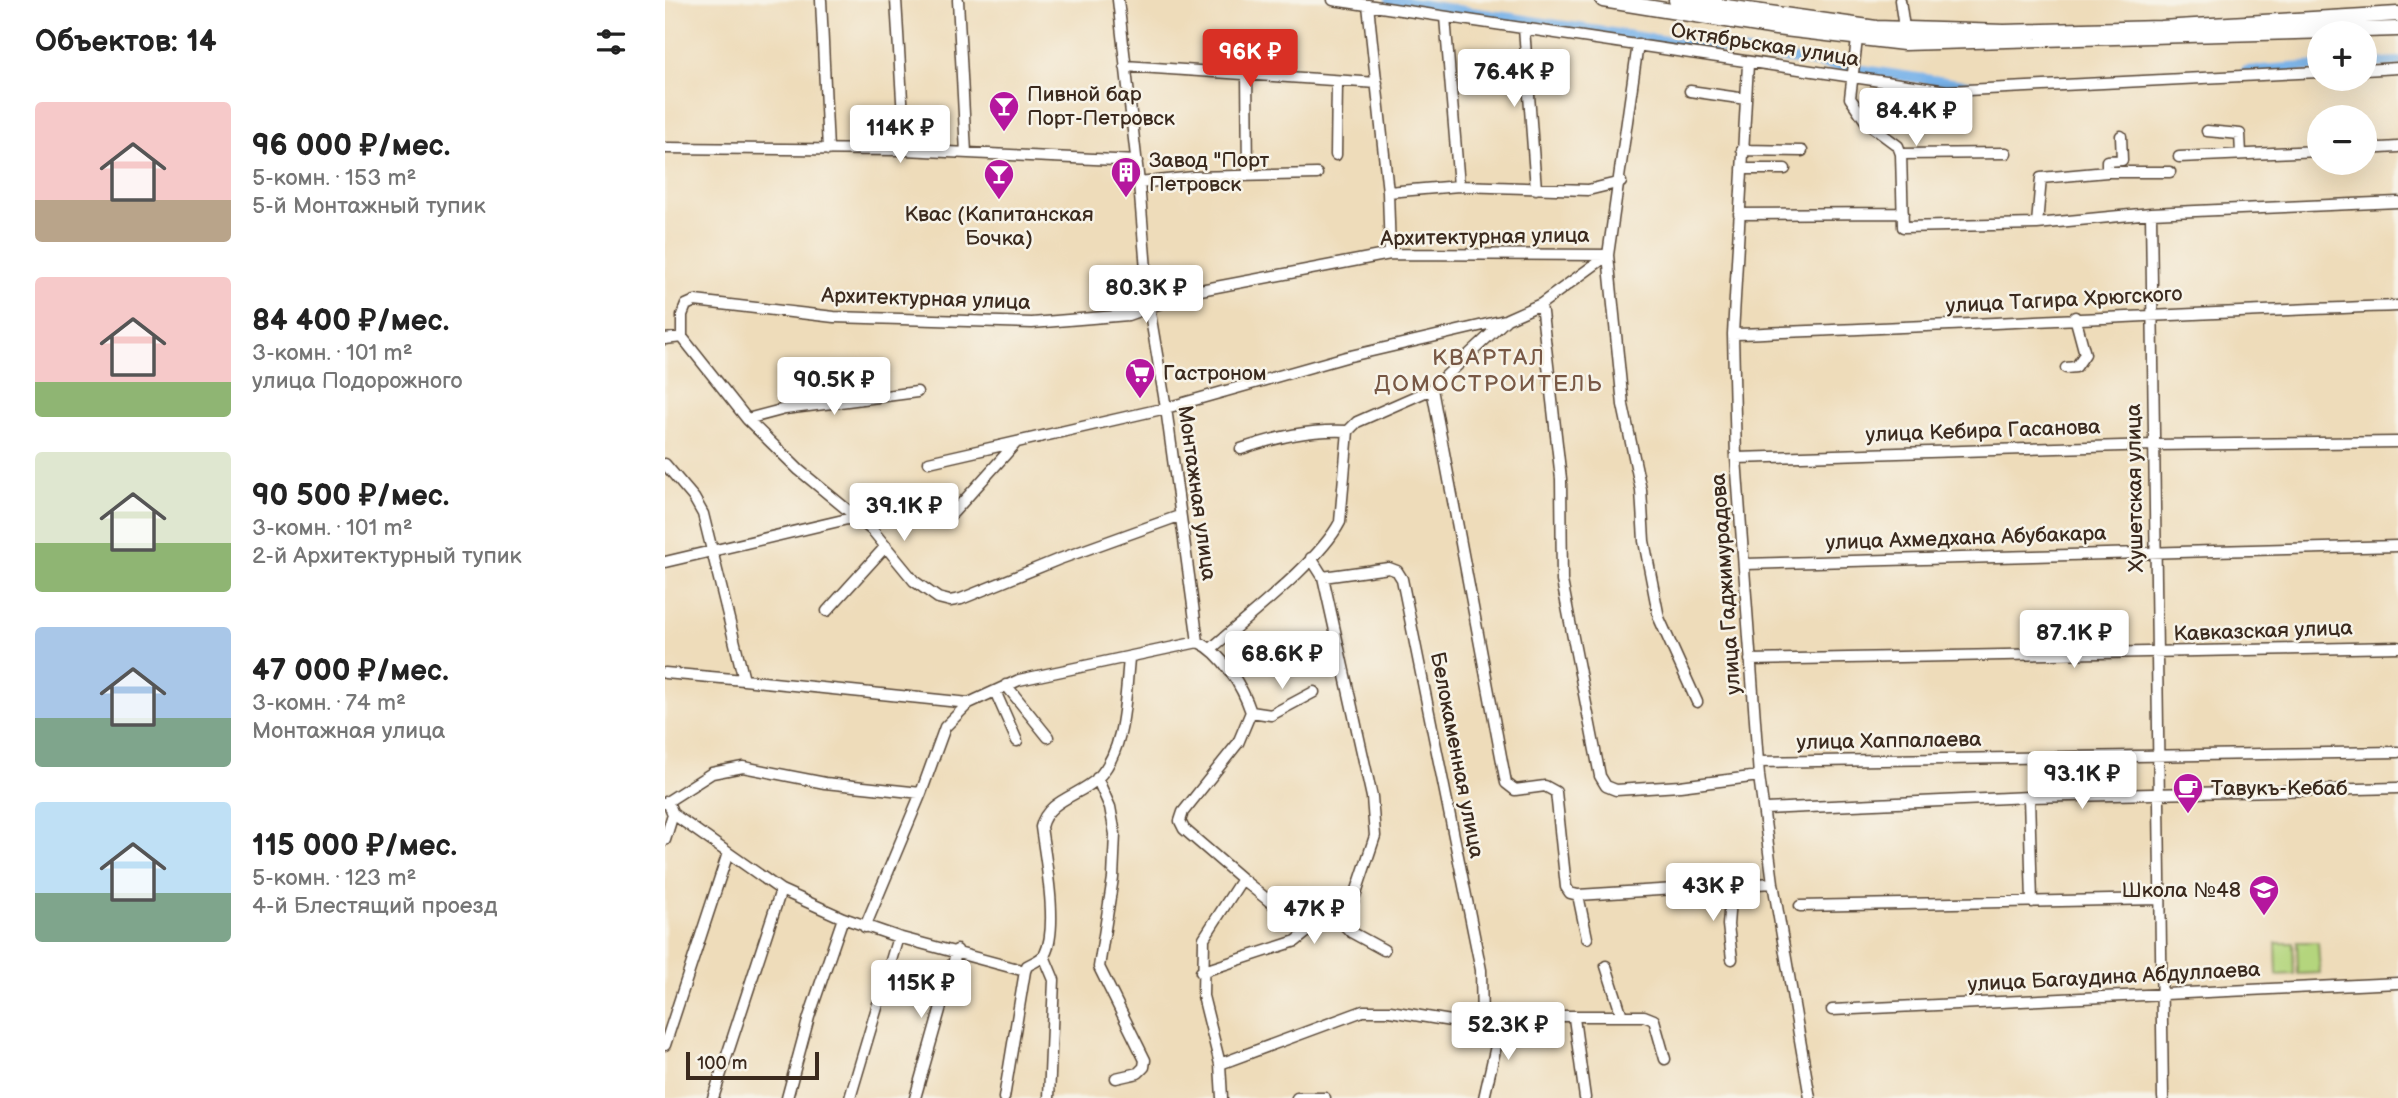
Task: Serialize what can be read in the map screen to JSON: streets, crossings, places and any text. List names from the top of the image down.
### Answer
{
  "streets": {
    "street": [
      "Октябрьская улица",
      "Архитектурная улица",
      "улица Тагира Хрюгского",
      "улица Кебира Гасанова",
      "Хушетская улица",
      "Монтажная улица",
      "улица Ахмедхана Абубакара",
      "улица Гаджимурадова",
      "Кавказская улица",
      "улица Хаппалаева",
      "Белокаменная улица",
      "улица Багаудина Абдуллаева"
    ]
  },
  "crossings": [
    ["Октябрьская улица", "улица Гаджимурадова"],
    ["Архитектурная улица", "Монтажная улица"],
    ["улица Тагира Хрюгского", "Хушетская улица"],
    ["улица Тагира Хрюгского", "улица Гаджимурадова"],
    ["улица Кебира Гасанова", "Хушетская улица"],
    ["улица Кебира Гасанова", "улица Гаджимурадова"],
    ["Хушетская улица", "улица Ахмедхана Абубакара"],
    ["Хушетская улица", "Кавказская улица"],
    ["Хушетская улица", "улица Хаппалаева"],
    ["Хушетская улица", "улица Багаудина Абдуллаева"],
    ["улица Ахмедхана Абубакара", "улица Гаджимурадова"],
    ["улица Гаджимурадова", "Кавказская улица"],
    ["улица Гаджимурадова", "улица Хаппалаева"]
  ],
  "districts": ["КВАРТАЛ ДОМОСТРОИТЕЛЬ"],
  "places": {
    "bar": ["Пивной бар Порт-Петровск", "Квас (Капитанская Бочка)"],
    "building": ["Завод \"Порт Петровск"],
    "supermarket": ["Гастроном"],
    "cafe": ["Тавукъ-Кебаб"],
    "school or university": ["Школа №48"]
  },
  "scale_bar": "100 m",
  "page": {
    "heading": "Объектов: 14",
    "map_buttons": ["+", "−"],
    "price": [
      "96K ₽",
      "76.4K ₽",
      "84.4K ₽",
      "114K ₽",
      "80.3K ₽",
      "90.5K ₽",
      "39.1K ₽",
      "87.1K ₽",
      "68.6K ₽",
      "93.1K ₽",
      "43K ₽",
      "47K ₽",
      "115K ₽",
      "52.3K ₽"
    ],
    "list": [
      {
        "name": "96 000 ₽/мес.",
        "note": "5-комн. · 153 m² · 5-й Монтажный тупик"
      },
      {
        "name": "84 400 ₽/мес.",
        "note": "3-комн. · 101 m² · улица Подорожного"
      },
      {
        "name": "90 500 ₽/мес.",
        "note": "3-комн. · 101 m² · 2-й Архитектурный тупик"
      },
      {
        "name": "47 000 ₽/мес.",
        "note": "3-комн. · 74 m² · Монтажная улица"
      },
      {
        "name": "115 000 ₽/мес.",
        "note": "5-комн. · 123 m² · 4-й Блестящий проезд"
      }
    ],
    "scale": "100 m"
  }
}
